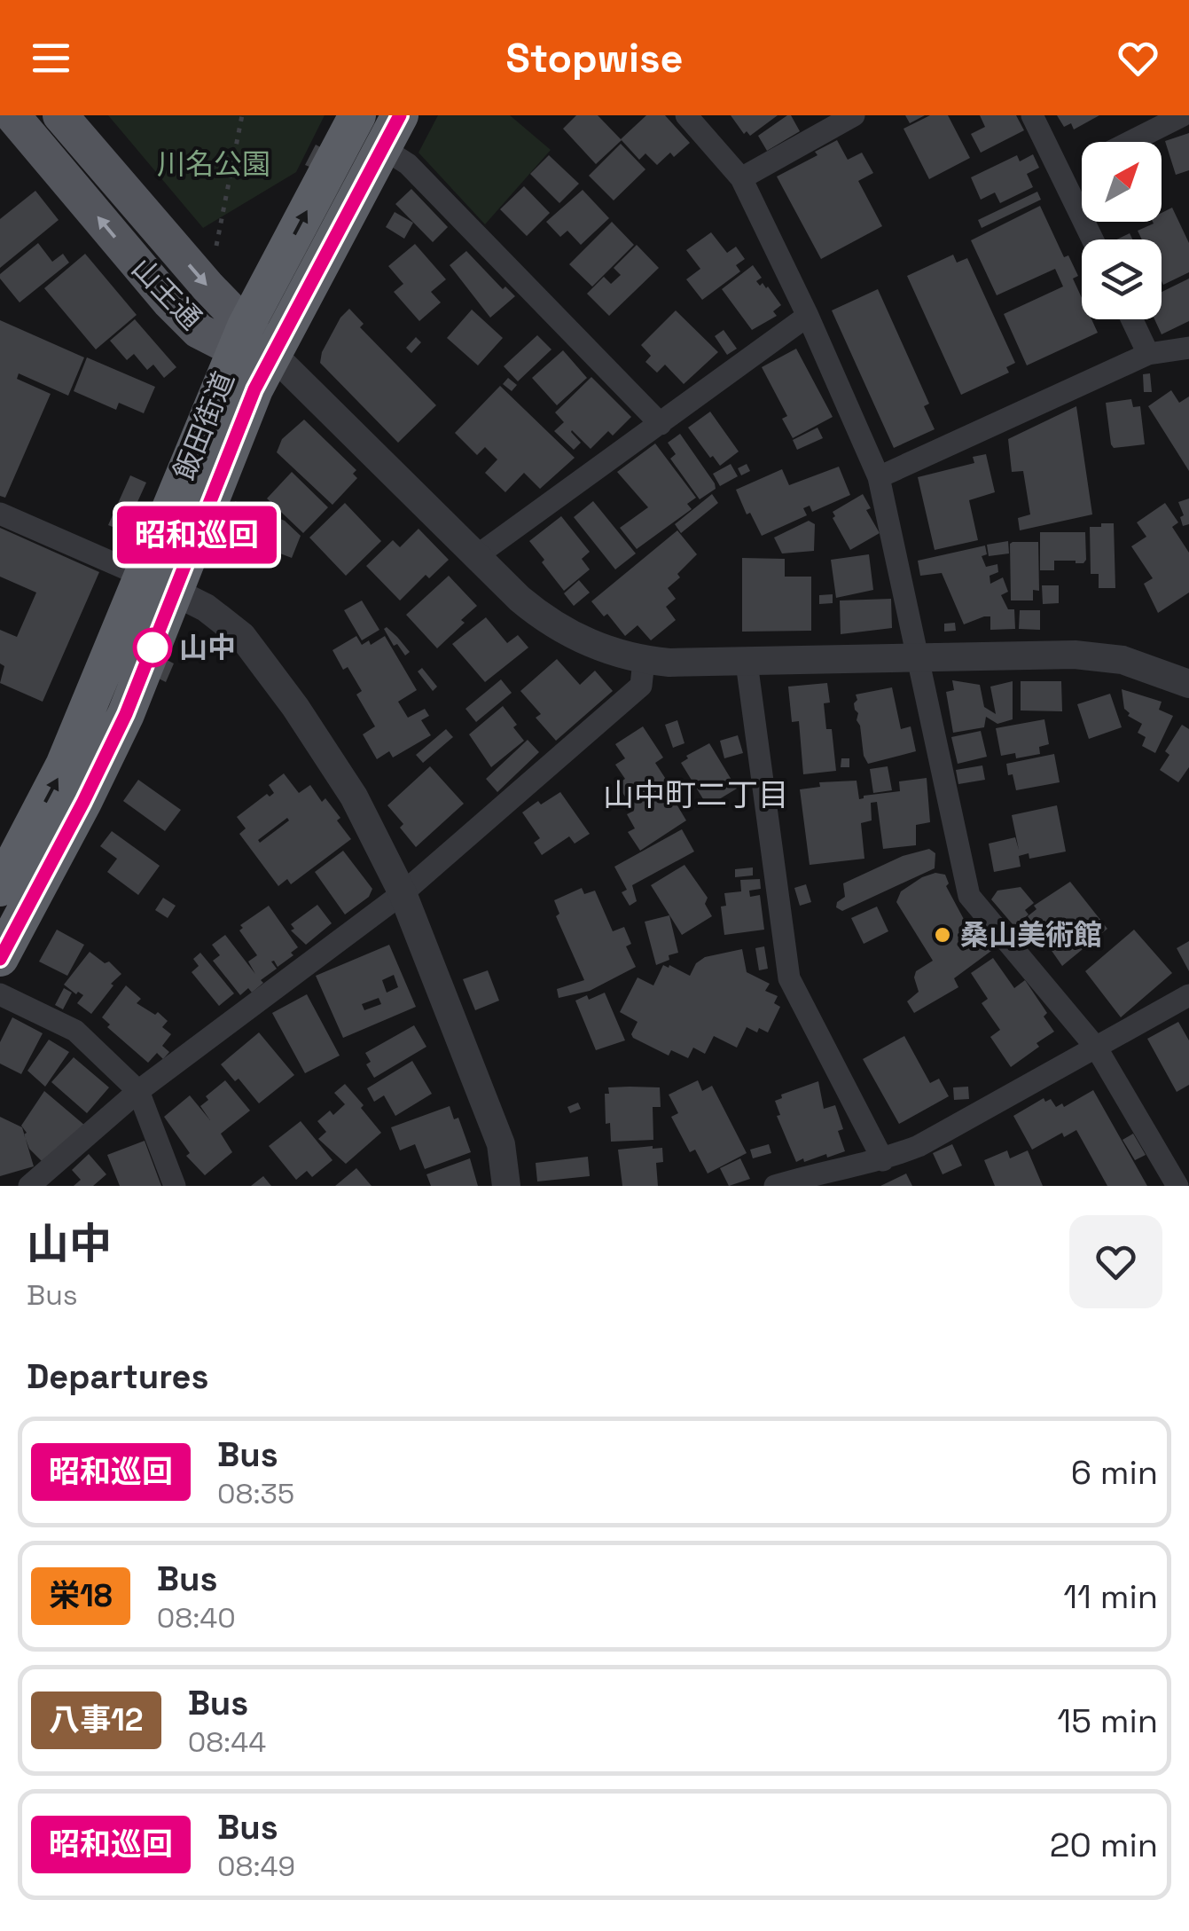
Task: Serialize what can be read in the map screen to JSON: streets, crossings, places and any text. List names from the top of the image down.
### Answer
{
  "streets": {
    "highway": ["飯田街道"],
    "main road": ["山王通"]
  },
  "crossings": [
    ["山王通", "飯田街道"]
  ],
  "districts": ["山中町二丁目"],
  "parks": ["川名公園"],
  "places": ["山中", "桑山美術館"],
  "lines": ["bus line 昭和巡回"],
  "north": "top right",
  "page": {
    "header": "Stopwise",
    "on_map": "昭和巡回",
    "heading": [
      ["山中", "Bus"],
      "Departures"
    ],
    "list": [
      {
        "mark": "昭和巡回",
        "name": "Bus",
        "note": "08:35",
        "value": "6 min"
      },
      {
        "mark": "栄18",
        "name": "Bus",
        "note": "08:40",
        "value": "11 min"
      },
      {
        "mark": "八事12",
        "name": "Bus",
        "note": "08:44",
        "value": "15 min"
      },
      {
        "mark": "昭和巡回",
        "name": "Bus",
        "note": "08:49",
        "value": "20 min"
      }
    ]
  }
}
